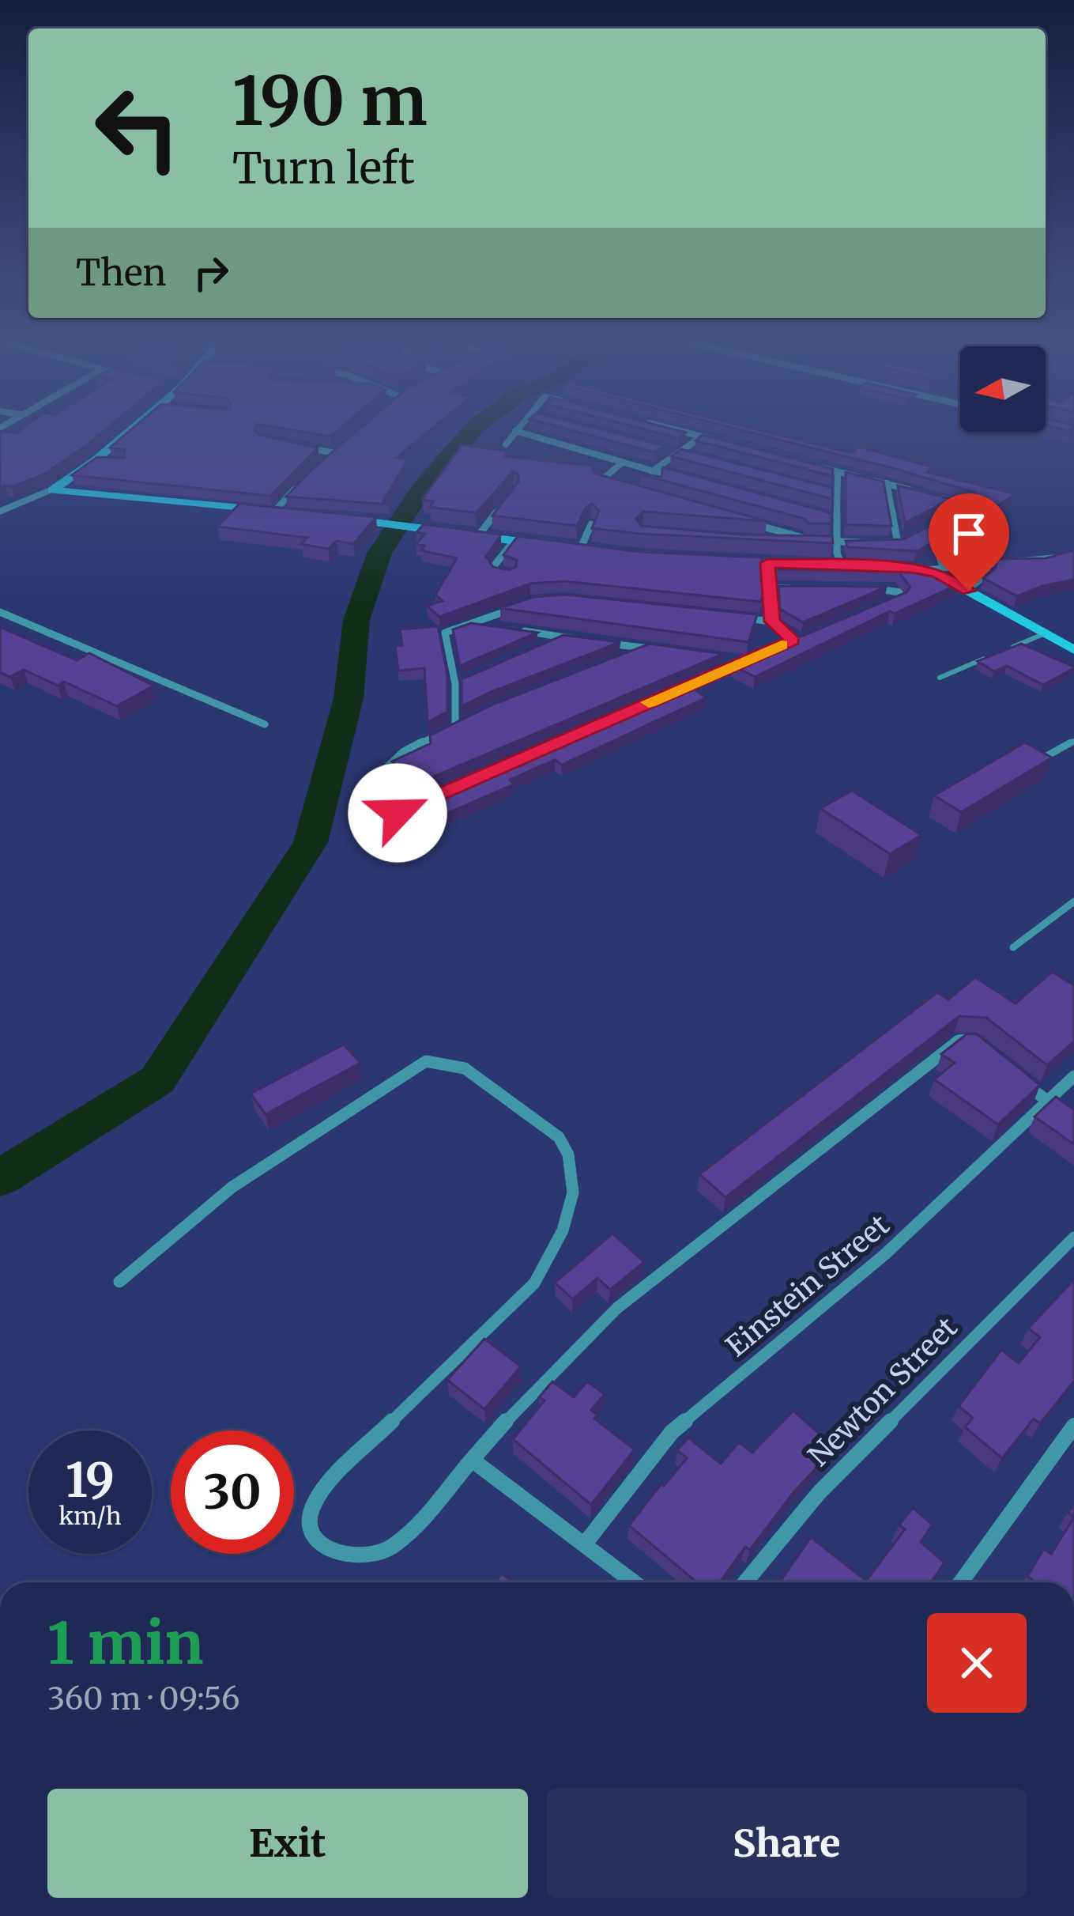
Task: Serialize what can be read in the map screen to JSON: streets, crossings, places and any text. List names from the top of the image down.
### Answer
{
  "streets": {
    "street": ["Einstein Street", "Newton Street"]
  },
  "north": "left",
  "page": {
    "turn": ["190 m", "Turn left"],
    "then": "Then",
    "speed": "19 km/h",
    "limit": "30",
    "heading": ["1 min", "360 m · 09:56"],
    "buttons": ["Exit", "Share"]
  }
}
